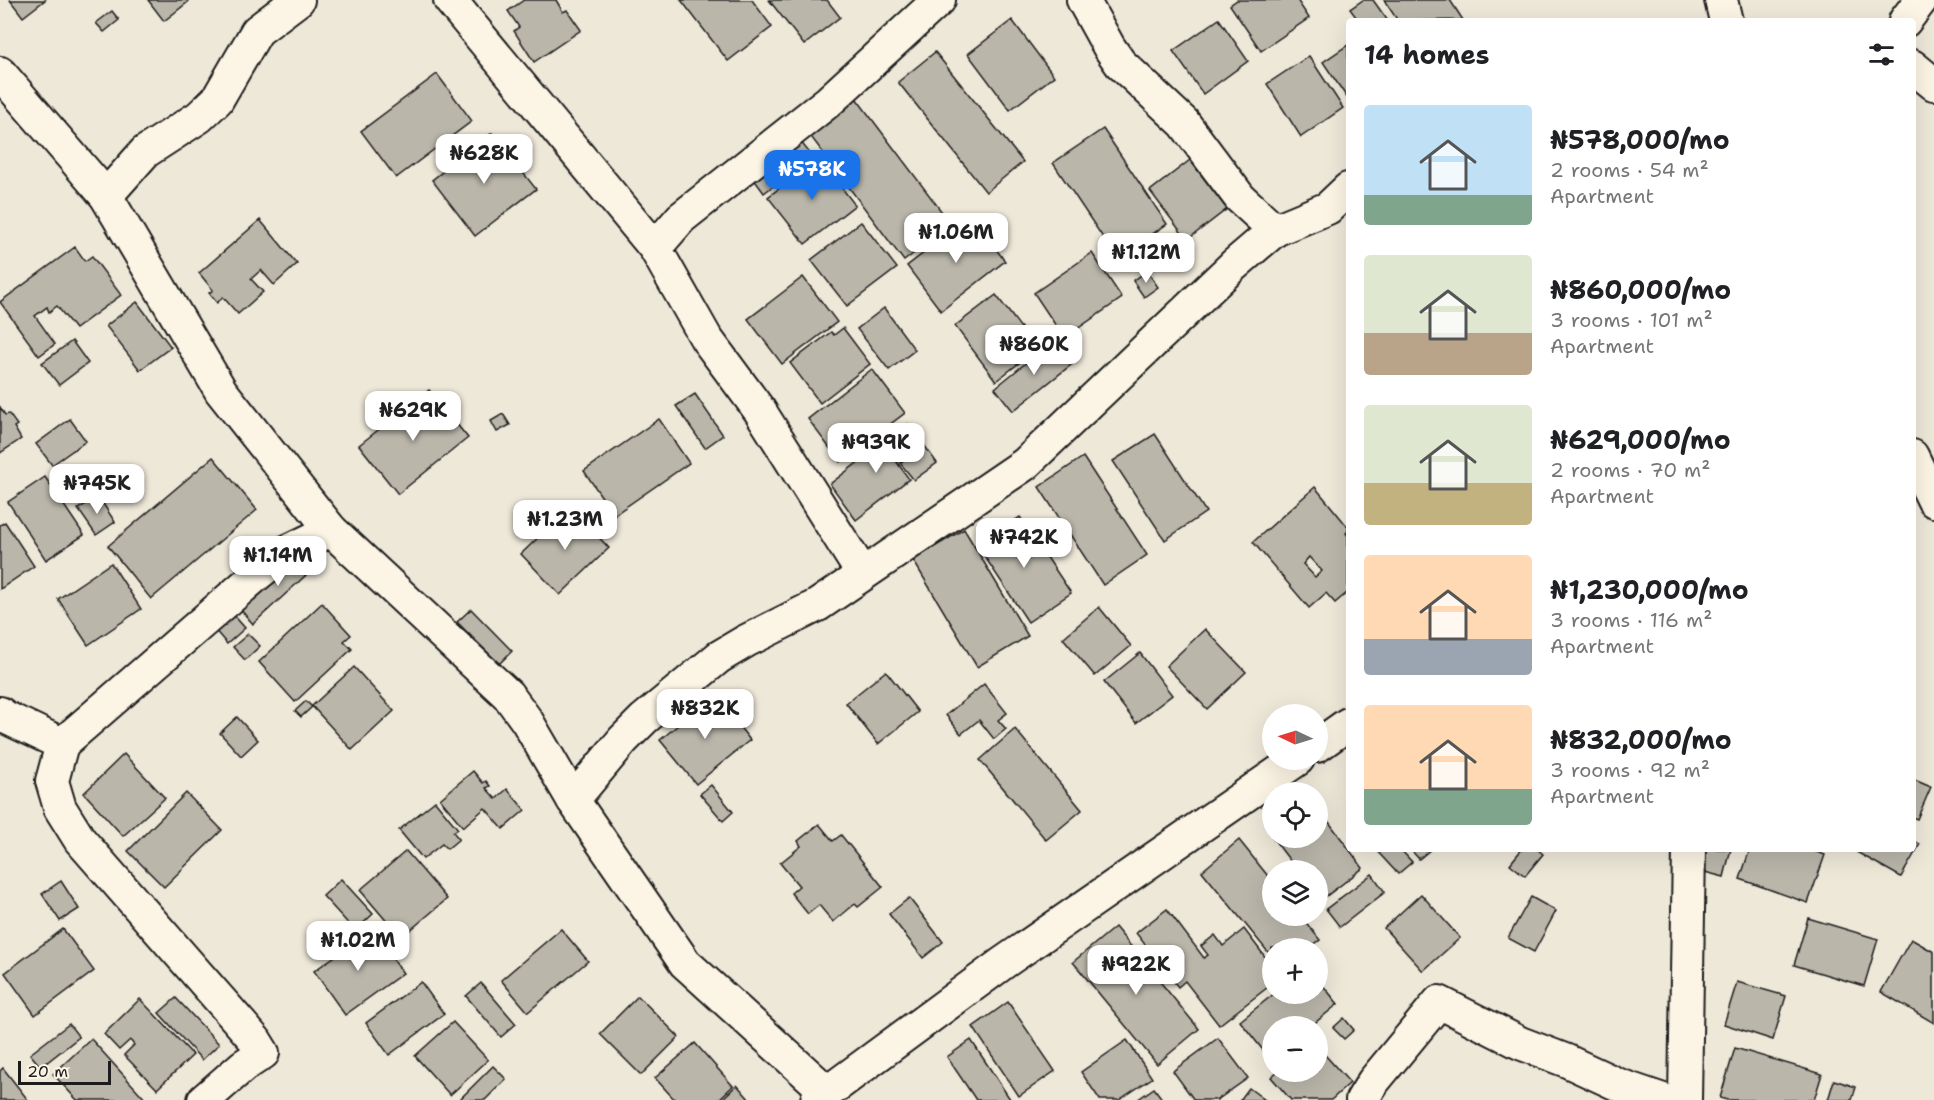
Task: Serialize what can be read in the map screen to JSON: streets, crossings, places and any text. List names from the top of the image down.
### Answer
{
  "scale_bar": "20 m",
  "north": "left",
  "page": {
    "heading": "14 homes",
    "list": [
      {
        "name": "₦578,000/mo",
        "note": "2 rooms · 54 m² · Apartment"
      },
      {
        "name": "₦860,000/mo",
        "note": "3 rooms · 101 m² · Apartment"
      },
      {
        "name": "₦629,000/mo",
        "note": "2 rooms · 70 m² · Apartment"
      },
      {
        "name": "₦1,230,000/mo",
        "note": "3 rooms · 116 m² · Apartment"
      },
      {
        "name": "₦832,000/mo",
        "note": "3 rooms · 92 m² · Apartment"
      }
    ],
    "price": [
      "₦628K",
      "₦578K",
      "₦1.06M",
      "₦1.12M",
      "₦860K",
      "₦629K",
      "₦939K",
      "₦745K",
      "₦1.23M",
      "₦742K",
      "₦1.14M",
      "₦832K",
      "₦1.02M",
      "₦922K"
    ],
    "map_buttons": ["+", "−"],
    "scale": "20 m"
  }
}
